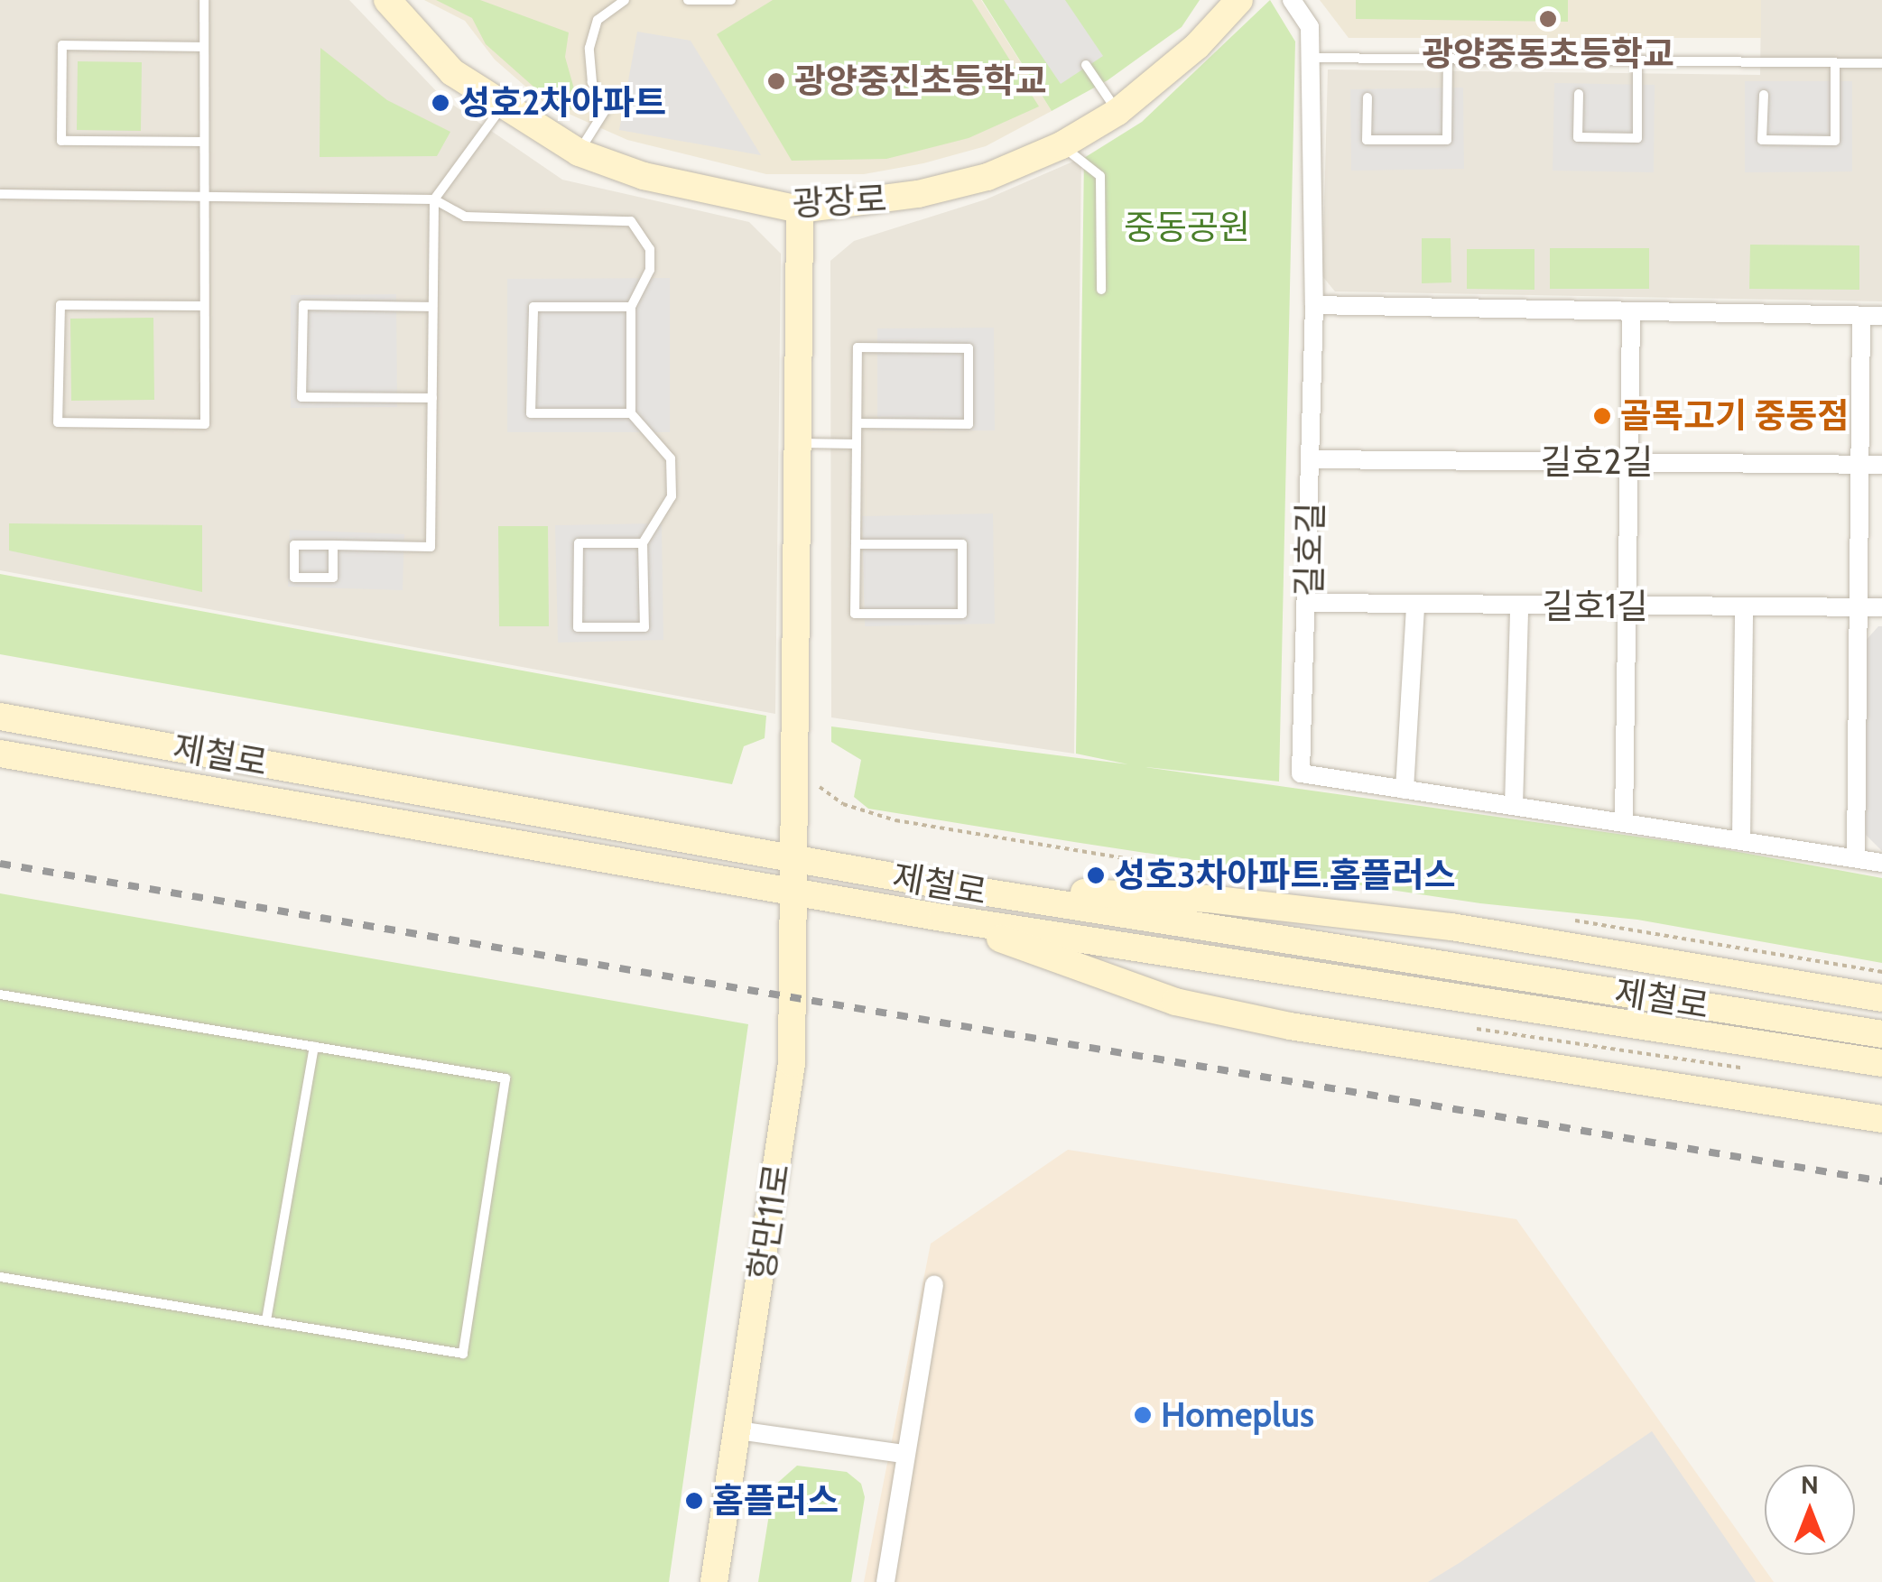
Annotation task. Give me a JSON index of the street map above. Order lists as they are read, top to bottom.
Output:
{
  "streets": {
    "main road": ["광장로", "제철로", "항만11로"],
    "street": ["길호2길", "길호길", "길호1길"]
  },
  "crossings": [
    ["광장로", "항만11로"],
    ["길호2길", "길호길"],
    ["길호길", "길호1길"],
    ["제철로", "항만11로"]
  ],
  "parks": ["중동공원"],
  "places": [
    "광양중동초등학교",
    "광양중진초등학교",
    "성호2차아파트",
    "골목고기 중동점",
    "성호3차아파트.홈플러스",
    "Homeplus",
    "홈플러스"
  ],
  "north": "top"
}
